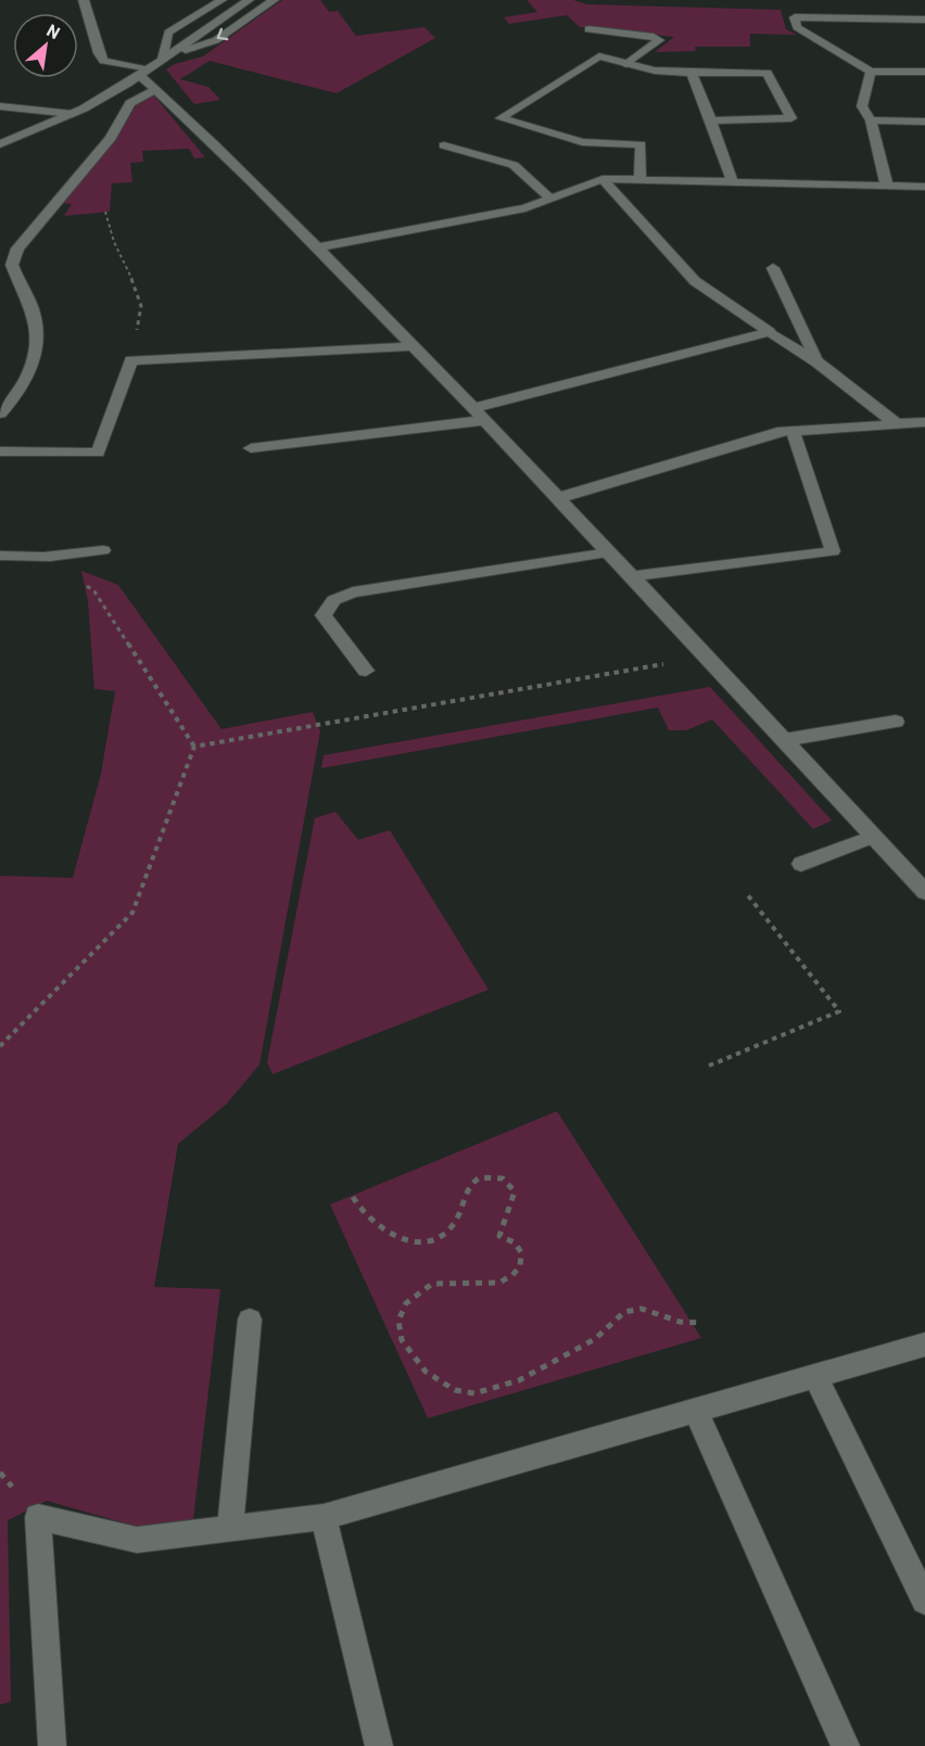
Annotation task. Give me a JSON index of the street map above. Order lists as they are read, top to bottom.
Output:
{
  "north": "top right"
}
